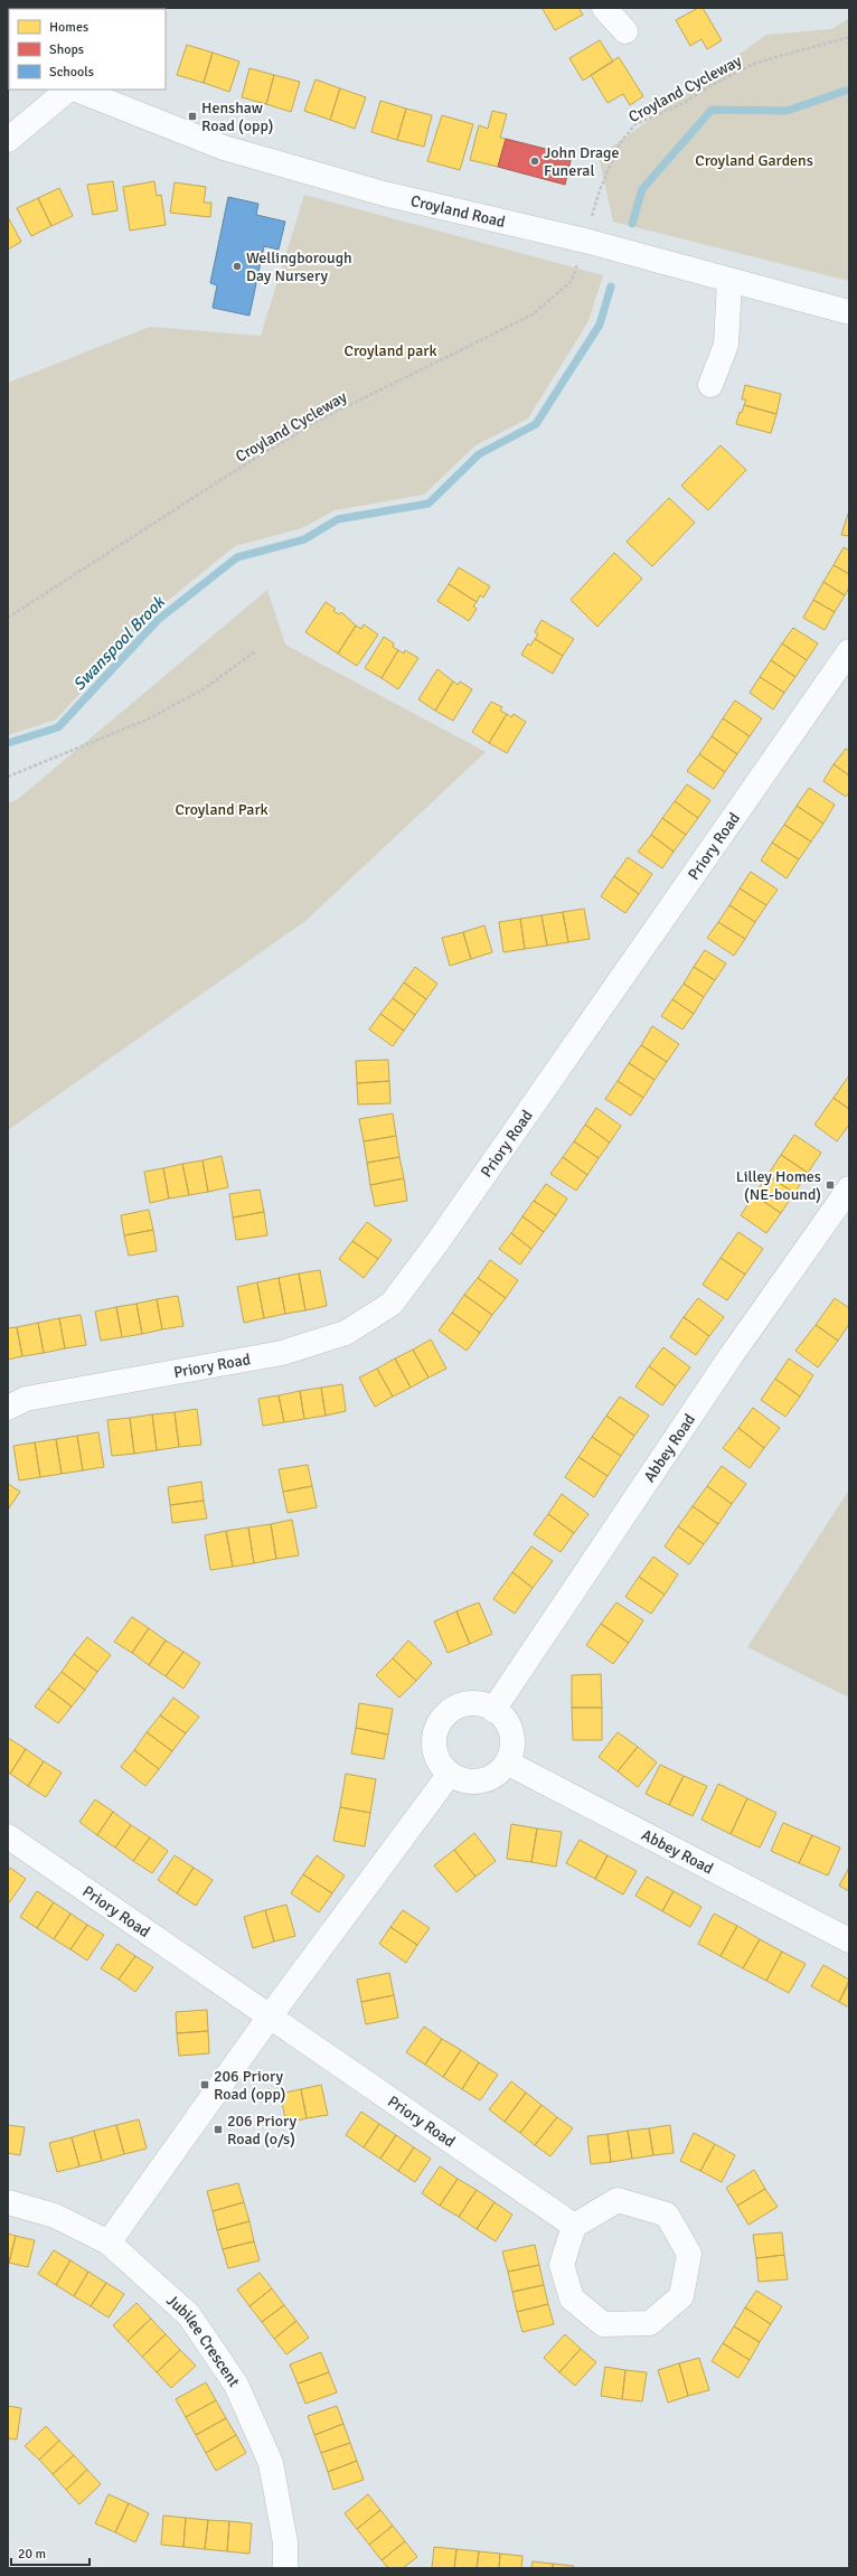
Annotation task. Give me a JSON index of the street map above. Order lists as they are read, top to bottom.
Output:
{
  "streets": {
    "street": [
      "Croyland Road",
      "Priory Road",
      "Abbey Road",
      "Jubilee Crescent"
    ],
    "path": ["Croyland Cycleway"]
  },
  "water": ["Swanspool Brook"],
  "parks": ["Croyland Gardens", "Croyland park", "Croyland Park"],
  "places": {
    "transit": [
      "Henshaw Road (opp)",
      "Lilley Homes (NE-bound)",
      "206 Priory Road (opp)",
      "206 Priory Road (o/s)"
    ],
    "other": ["John Drage Funeral", "Wellingborough Day Nursery"]
  },
  "legend": ["Homes", "Shops", "Schools"],
  "scale_bar": "20 m"
}
